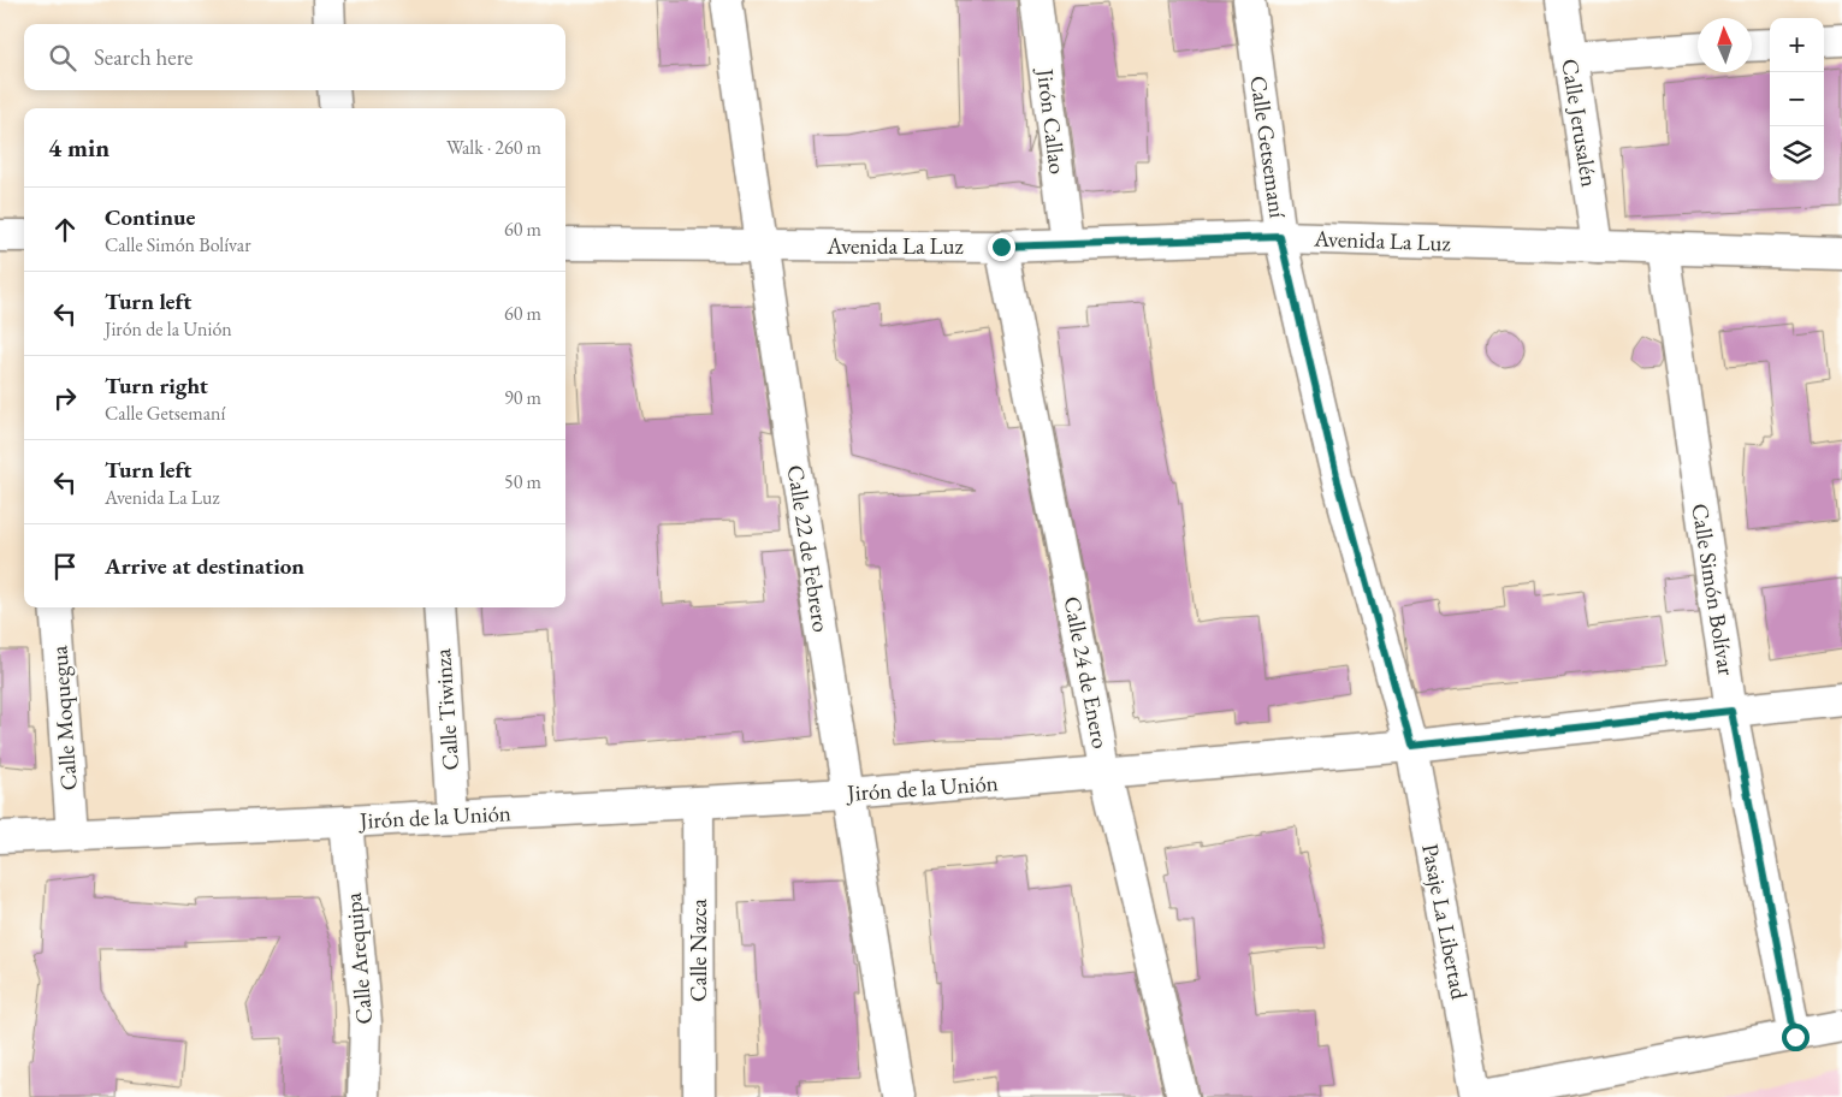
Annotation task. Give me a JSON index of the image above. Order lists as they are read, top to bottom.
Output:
{
  "streets": {
    "street": [
      "Jirón Callao",
      "Calle Jerusalén",
      "Calle Getsemaní",
      "Avenida La Luz",
      "Calle 22 de Febrero",
      "Calle Simón Bolívar",
      "Calle 24 de Enero",
      "Calle Tiwinza",
      "Calle Moquegua",
      "Jirón de la Unión",
      "Pasaje La Libertad",
      "Calle Nazca",
      "Calle Arequipa"
    ]
  },
  "crossings": [
    ["Jirón Callao", "Avenida La Luz"],
    ["Calle Jerusalén", "Avenida La Luz"],
    ["Calle Getsemaní", "Avenida La Luz"],
    ["Calle Getsemaní", "Jirón de la Unión"],
    ["Calle Getsemaní", "Pasaje La Libertad"],
    ["Avenida La Luz", "Calle 22 de Febrero"],
    ["Avenida La Luz", "Calle Simón Bolívar"],
    ["Avenida La Luz", "Calle 24 de Enero"],
    ["Calle 22 de Febrero", "Jirón de la Unión"],
    ["Calle Simón Bolívar", "Jirón de la Unión"],
    ["Calle 24 de Enero", "Jirón de la Unión"],
    ["Calle Tiwinza", "Jirón de la Unión"],
    ["Calle Moquegua", "Jirón de la Unión"],
    ["Jirón de la Unión", "Pasaje La Libertad"],
    ["Jirón de la Unión", "Calle Nazca"],
    ["Jirón de la Unión", "Calle Arequipa"]
  ],
  "north": "top",
  "page": {
    "map_buttons": ["+", "−"],
    "search": "Search here",
    "heading": ["4 min", "Walk · 260 m"],
    "list": [
      ["Continue", "Calle Simón Bolívar", "60 m"],
      ["Turn left", "Jirón de la Unión", "60 m"],
      ["Turn right", "Calle Getsemaní", "90 m"],
      ["Turn left", "Avenida La Luz", "50 m"],
      "Arrive at destination"
    ]
  }
}
